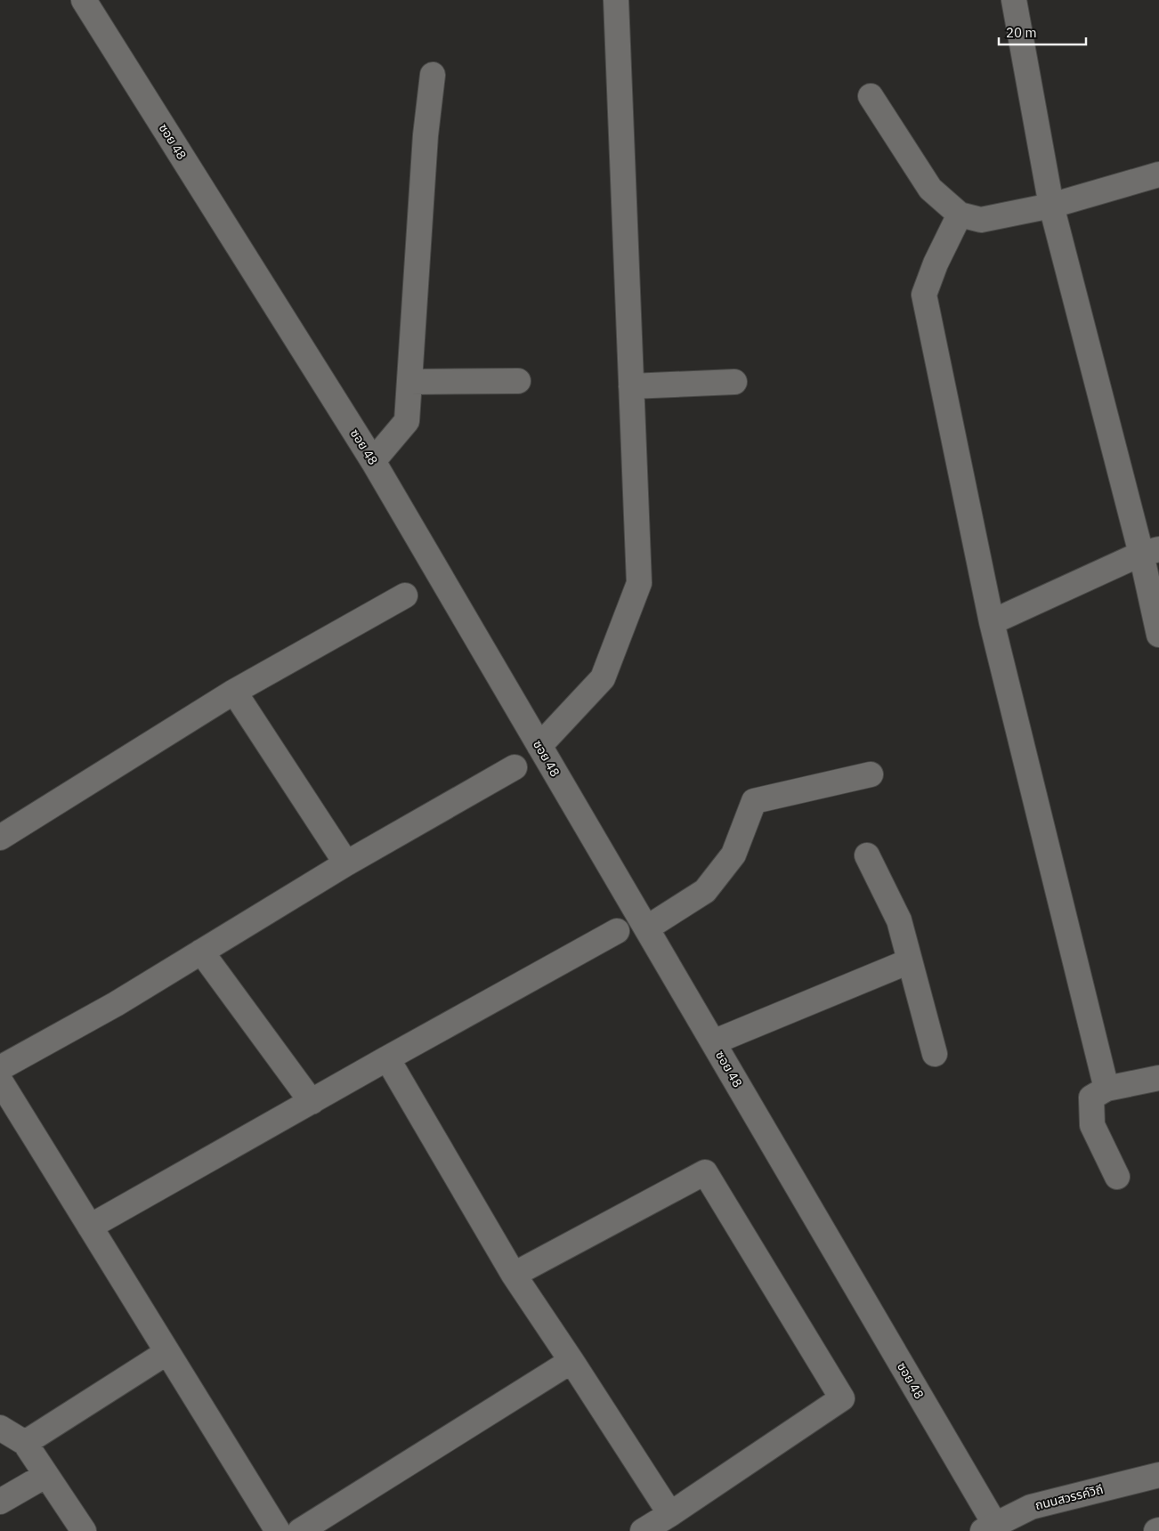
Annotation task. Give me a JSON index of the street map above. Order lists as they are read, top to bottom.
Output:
{
  "streets": {
    "street": ["ซอย 48", "ถนนสวรรค์วิถี"]
  },
  "crossings": [
    ["ซอย 48", "ถนนสวรรค์วิถี"]
  ],
  "scale_bar": "20 m"
}
